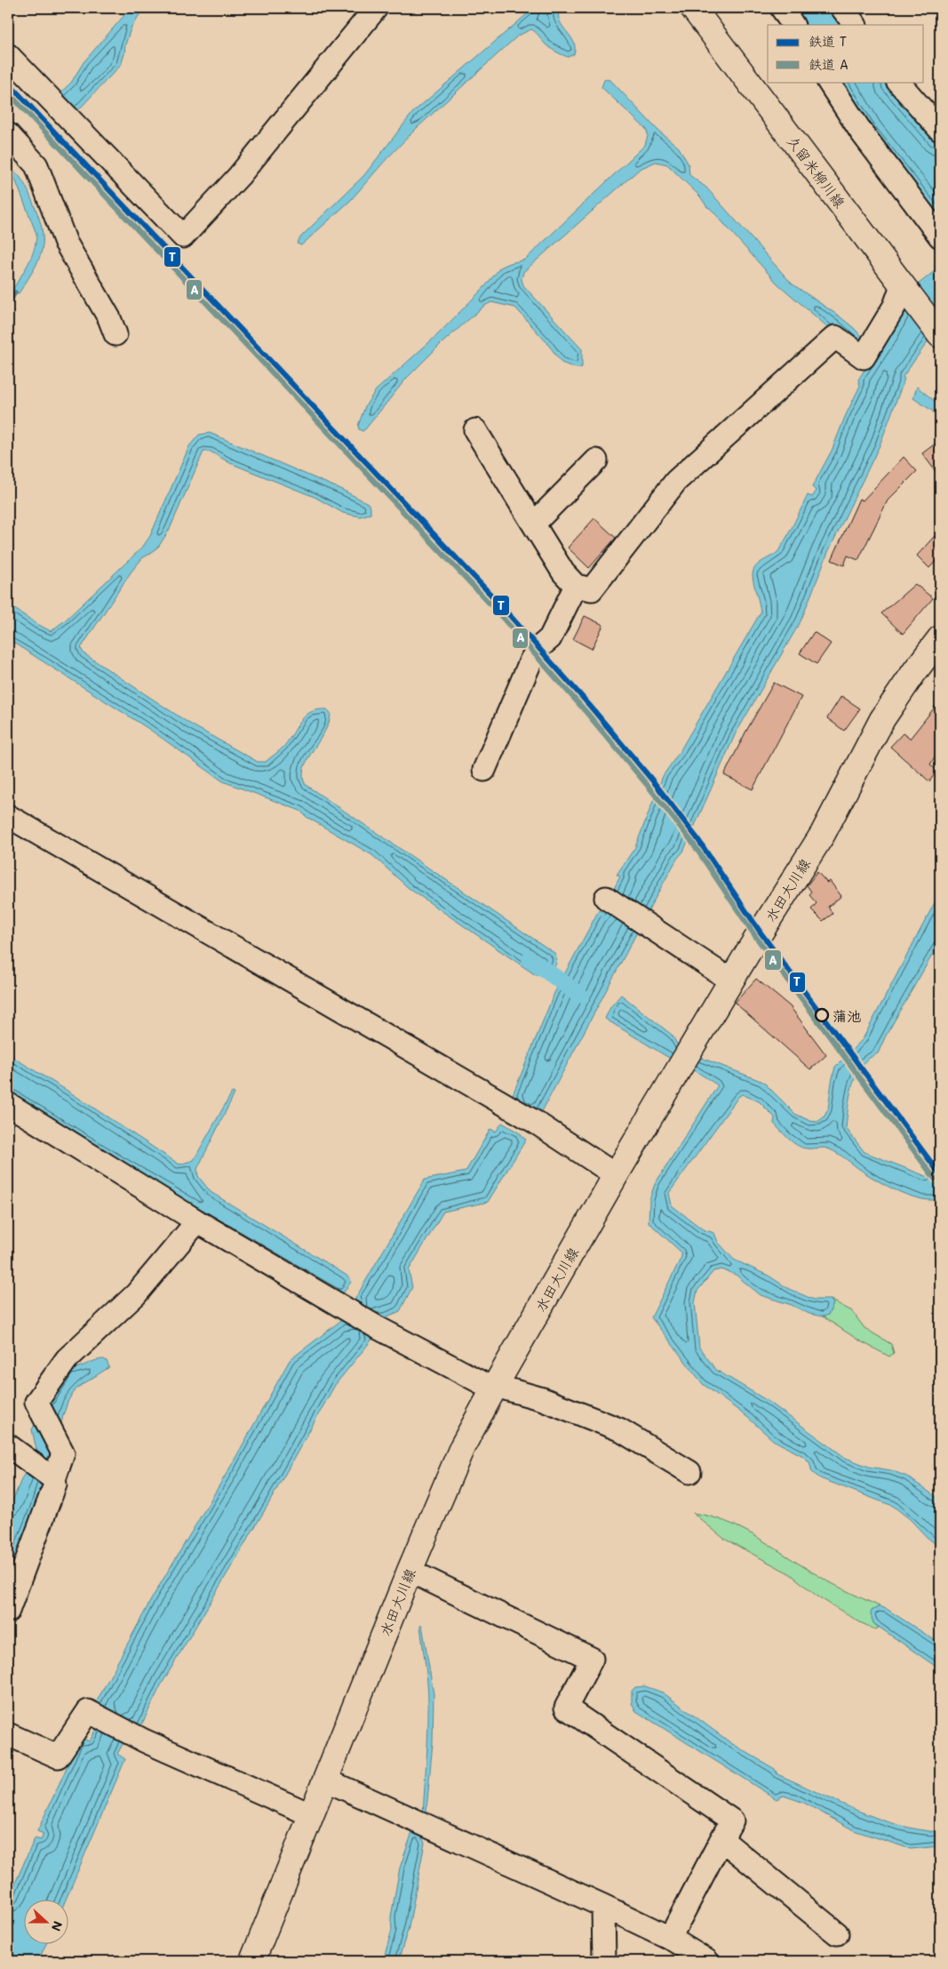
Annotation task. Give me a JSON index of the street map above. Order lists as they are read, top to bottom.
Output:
{
  "streets": {
    "main road": ["久留米柳川線", "水田大川線"]
  },
  "places": ["蒲池"],
  "lines": ["rail line T", "rail line A"],
  "legend": ["鉄道 T", "鉄道 A"],
  "north": "right"
}
